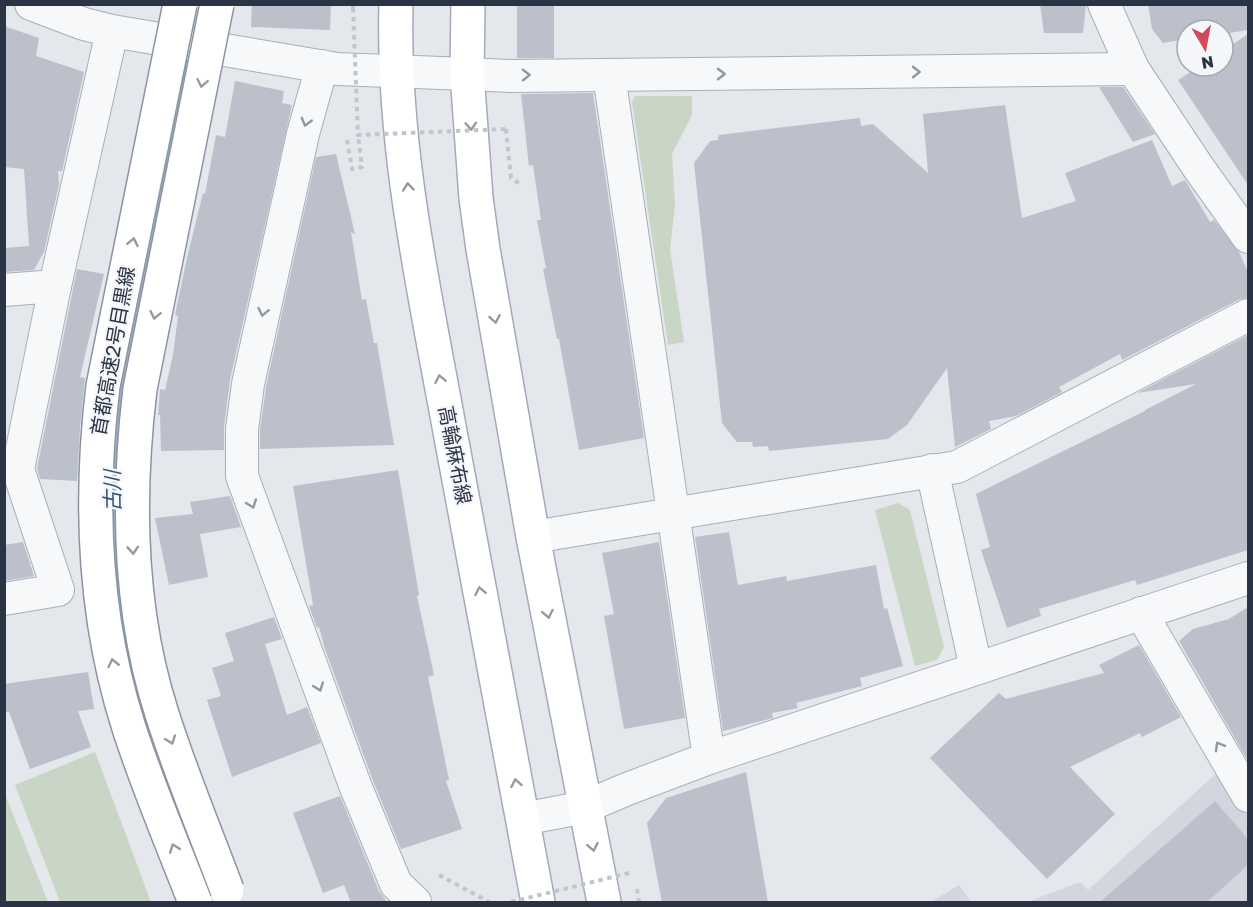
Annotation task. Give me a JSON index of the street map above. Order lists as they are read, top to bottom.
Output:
{
  "streets": {
    "main road": ["首都高速2号目黒線", "高輪麻布線"]
  },
  "water": ["古川"],
  "north": "bottom"
}
